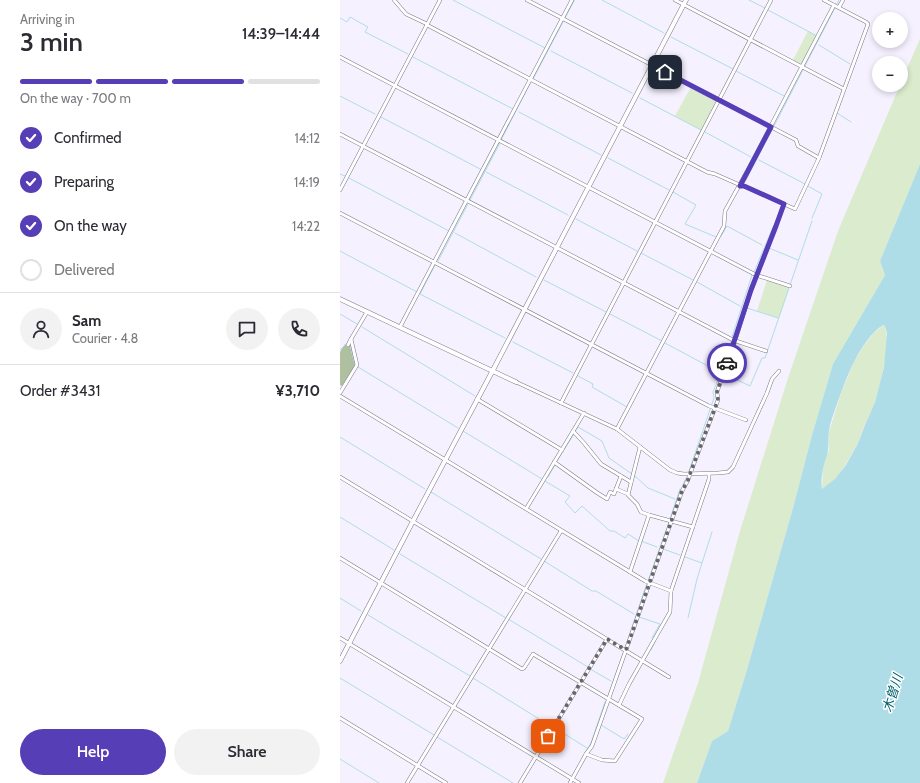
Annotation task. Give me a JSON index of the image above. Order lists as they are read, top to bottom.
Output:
{
  "water": ["木曽川"],
  "page": {
    "heading": ["3 min", "Arriving in", "14:39–14:44"],
    "panel": [
      "Sam",
      "Courier · 4.8",
      "Order #3431",
      "¥3,710"
    ],
    "map_buttons": ["+", "−"],
    "bar": "On the way · 700 m",
    "list": [
      ["Confirmed", "14:12"],
      ["Preparing", "14:19"],
      ["On the way", "14:22"],
      "Delivered"
    ],
    "buttons": ["Help", "Share"]
  }
}
